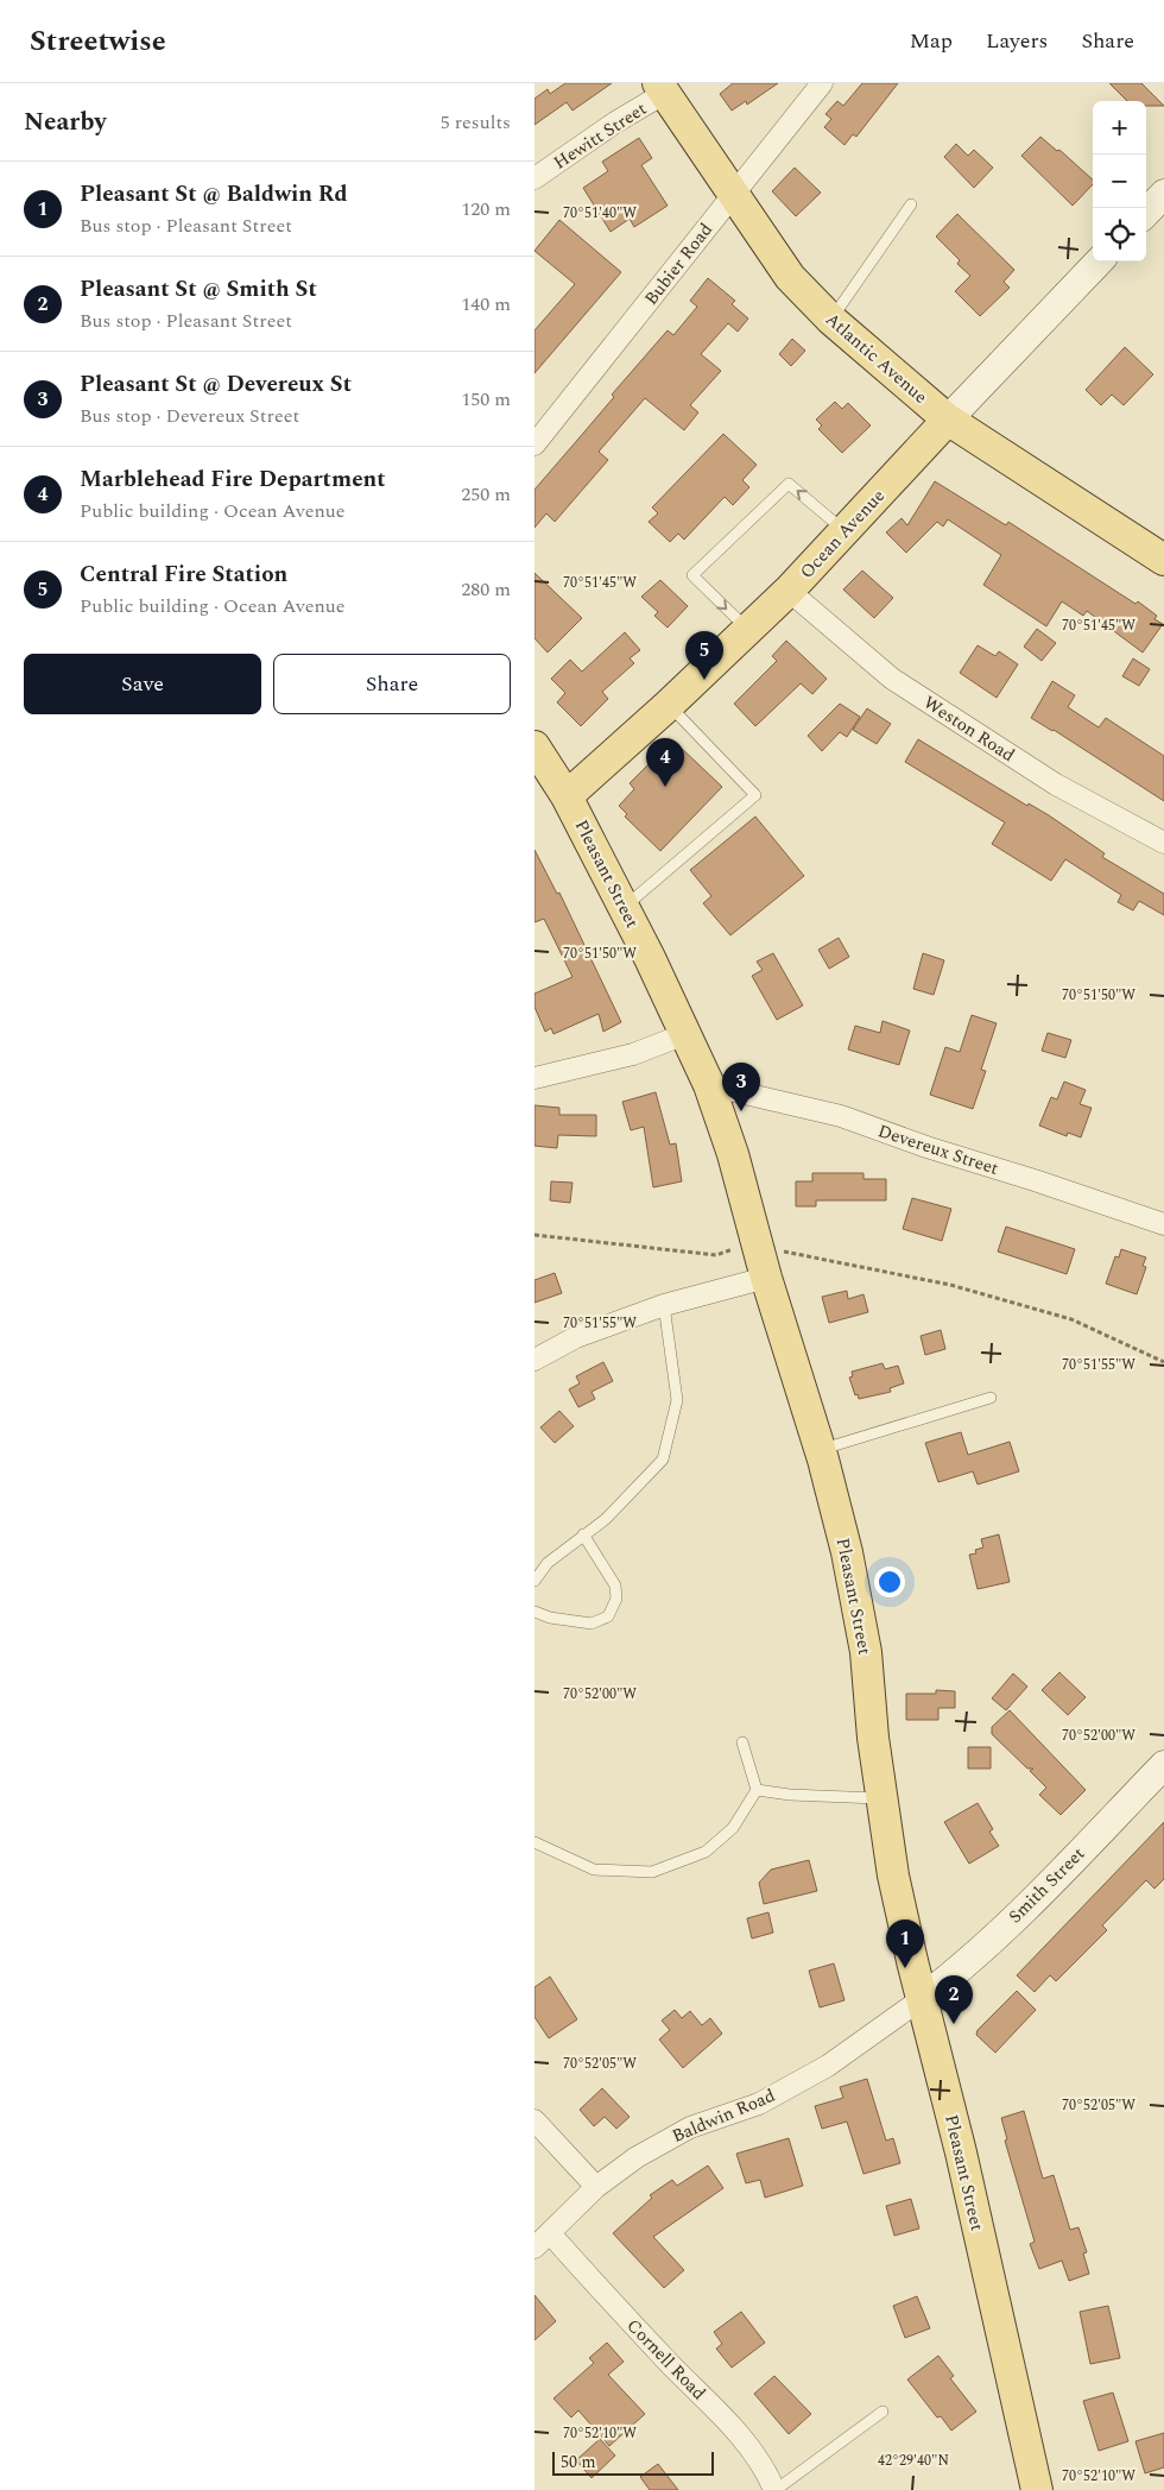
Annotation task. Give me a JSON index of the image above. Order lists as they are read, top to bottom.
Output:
{
  "streets": {
    "main road": ["Atlantic Avenue", "Ocean Avenue", "Pleasant Street"],
    "street": [
      "Hewitt Street",
      "Bubier Road",
      "Weston Road",
      "Devereux Street",
      "Smith Street",
      "Baldwin Road",
      "Cornell Road"
    ]
  },
  "crossings": [
    ["Hewitt Street", "Atlantic Avenue"],
    ["Bubier Road", "Atlantic Avenue"],
    ["Atlantic Avenue", "Ocean Avenue"],
    ["Ocean Avenue", "Weston Road"],
    ["Ocean Avenue", "Pleasant Street"],
    ["Pleasant Street", "Devereux Street"],
    ["Pleasant Street", "Smith Street"],
    ["Pleasant Street", "Baldwin Road"],
    ["Smith Street", "Baldwin Road"],
    ["Baldwin Road", "Cornell Road"]
  ],
  "scale_bar": "50 m",
  "page": {
    "header": "Streetwise",
    "nav": ["Map", "Layers", "Share"],
    "heading": ["Nearby", "5 results"],
    "map_buttons": ["+", "−"],
    "list": [
      {
        "mark": "1",
        "name": "Pleasant St @ Baldwin Rd",
        "note": "Bus stop · Pleasant Street",
        "value": "120 m"
      },
      {
        "mark": "2",
        "name": "Pleasant St @ Smith St",
        "note": "Bus stop · Pleasant Street",
        "value": "140 m"
      },
      {
        "mark": "3",
        "name": "Pleasant St @ Devereux St",
        "note": "Bus stop · Devereux Street",
        "value": "150 m"
      },
      {
        "mark": "4",
        "name": "Marblehead Fire Department",
        "note": "Public building · Ocean Avenue",
        "value": "250 m"
      },
      {
        "mark": "5",
        "name": "Central Fire Station",
        "note": "Public building · Ocean Avenue",
        "value": "280 m"
      }
    ],
    "pins": [
      "5",
      "4",
      "3",
      "1",
      "2"
    ],
    "buttons": ["Save", "Share"],
    "scale": "50 m"
  },
  "coordinates": [
    "70°51'40\"W",
    "70°51'45\"W",
    "70°51'50\"W",
    "70°51'55\"W",
    "70°52'00\"W",
    "70°52'05\"W",
    "70°52'10\"W",
    "42°29'40\"N"
  ]
}
